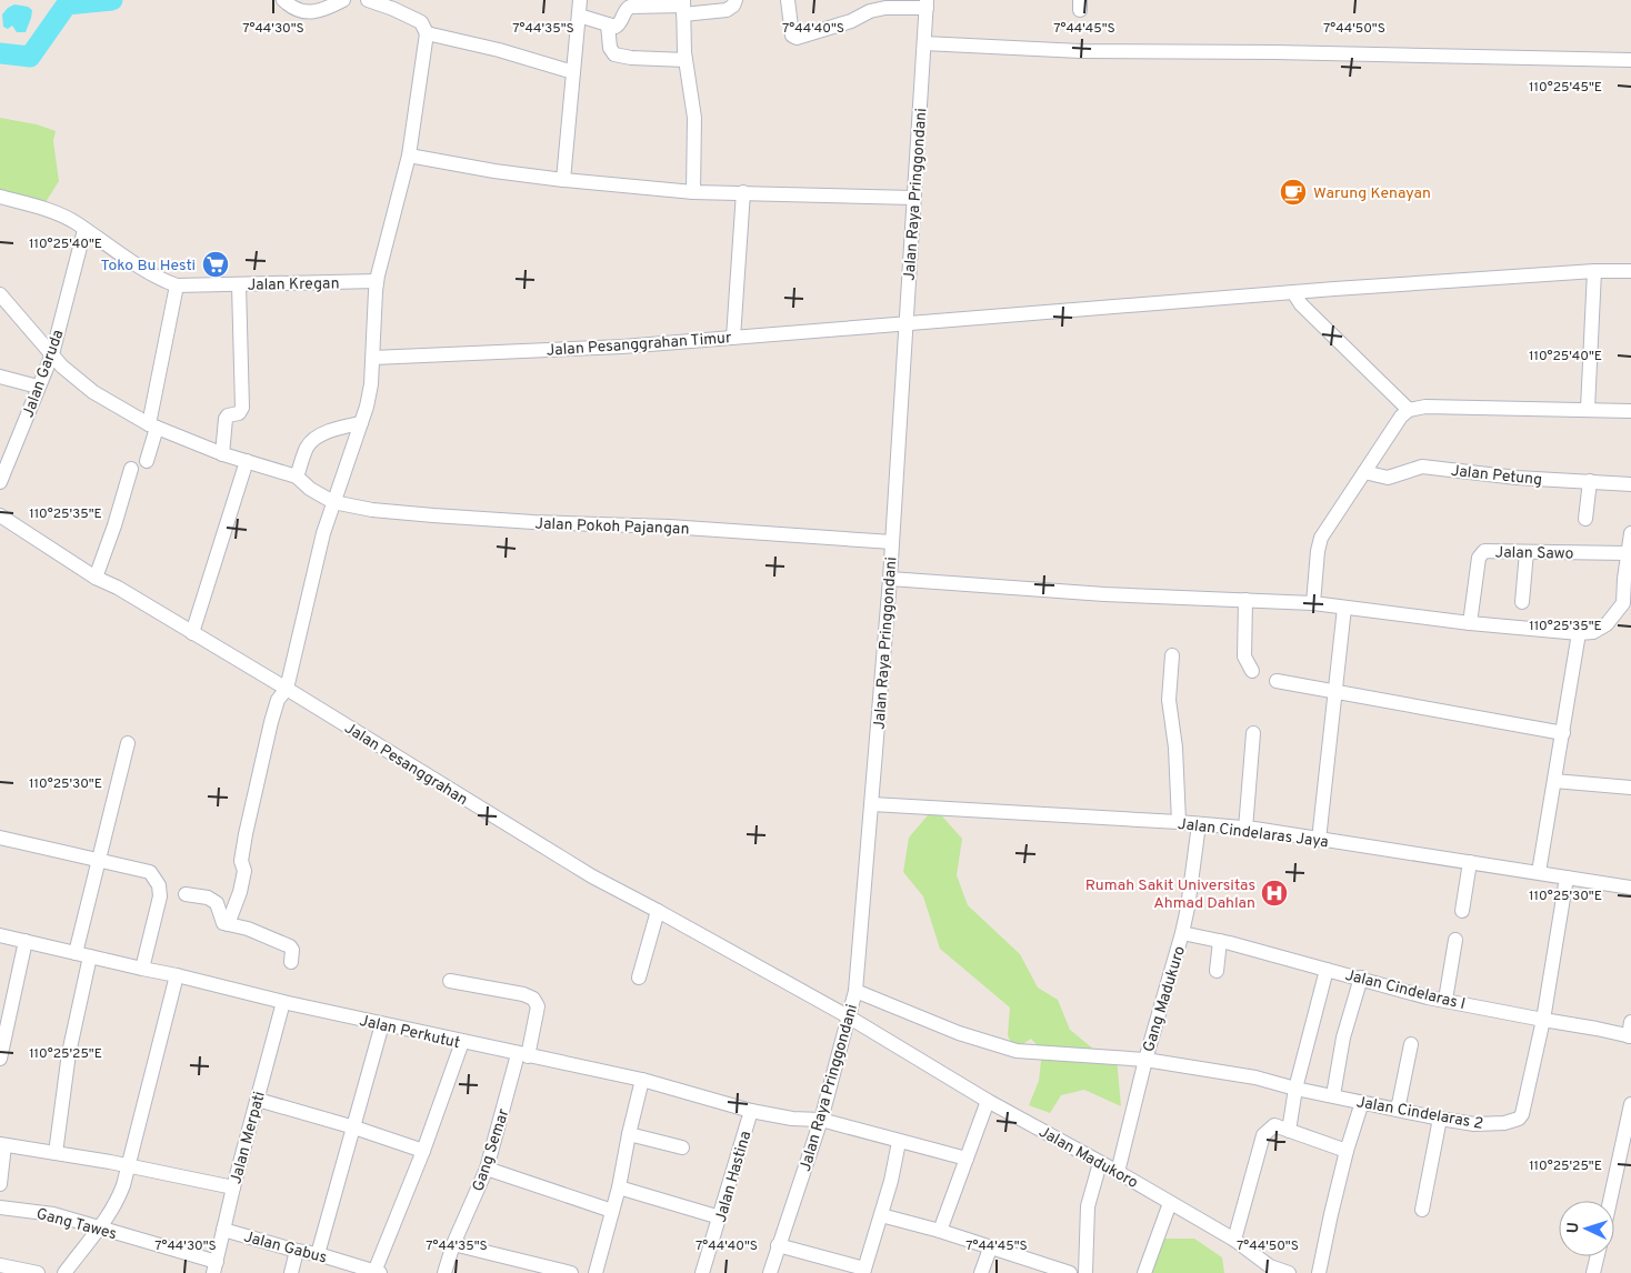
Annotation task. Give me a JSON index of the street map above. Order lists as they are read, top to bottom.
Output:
{
  "streets": {
    "street": [
      "Jalan Raya Pringgondani",
      "Jalan Kregan",
      "Jalan Pesanggrahan Timur",
      "Jalan Garuda",
      "Jalan Petung",
      "Jalan Pokoh Pajangan",
      "Jalan Sawo",
      "Jalan Pesanggrahan",
      "Jalan Cindelaras Jaya",
      "Jalan Cindelaras I",
      "Gang Madukuro",
      "Jalan Perkutut",
      "Jalan Cindelaras 2",
      "Jalan Merpati",
      "Gang Semar",
      "Jalan Madukoro",
      "Jalan Hastina",
      "Gang Tawes",
      "Jalan Gabus"
    ]
  },
  "crossings": [
    ["Jalan Raya Pringgondani", "Jalan Pesanggrahan Timur"],
    ["Jalan Raya Pringgondani", "Jalan Pokoh Pajangan"],
    ["Jalan Raya Pringgondani", "Jalan Pesanggrahan"],
    ["Jalan Raya Pringgondani", "Jalan Cindelaras Jaya"],
    ["Jalan Raya Pringgondani", "Jalan Perkutut"],
    ["Jalan Raya Pringgondani", "Jalan Cindelaras 2"],
    ["Jalan Raya Pringgondani", "Jalan Madukoro"],
    ["Jalan Kregan", "Jalan Garuda"],
    ["Jalan Pesanggrahan", "Jalan Madukoro"],
    ["Jalan Cindelaras Jaya", "Gang Madukuro"],
    ["Jalan Cindelaras Jaya", "Jalan Cindelaras 2"],
    ["Jalan Cindelaras I", "Gang Madukuro"],
    ["Jalan Cindelaras I", "Jalan Cindelaras 2"],
    ["Gang Madukuro", "Jalan Cindelaras 2"],
    ["Gang Madukuro", "Jalan Madukoro"],
    ["Jalan Perkutut", "Jalan Merpati"],
    ["Jalan Perkutut", "Gang Semar"],
    ["Jalan Perkutut", "Jalan Hastina"],
    ["Jalan Merpati", "Gang Tawes"],
    ["Jalan Merpati", "Jalan Gabus"]
  ],
  "places": {
    "cafe": ["Warung Kenayan"],
    "supermarket": ["Toko Bu Hesti"],
    "hospital": ["Rumah Sakit Universitas Ahmad Dahlan"]
  },
  "north": "left",
  "coordinates": [
    "7°44'30\"S",
    "7°44'35\"S",
    "7°44'40\"S",
    "7°44'45\"S",
    "7°44'50\"S",
    "110°25'45\"E",
    "110°25'40\"E",
    "110°25'35\"E",
    "110°25'30\"E",
    "110°25'25\"E"
  ]
}
